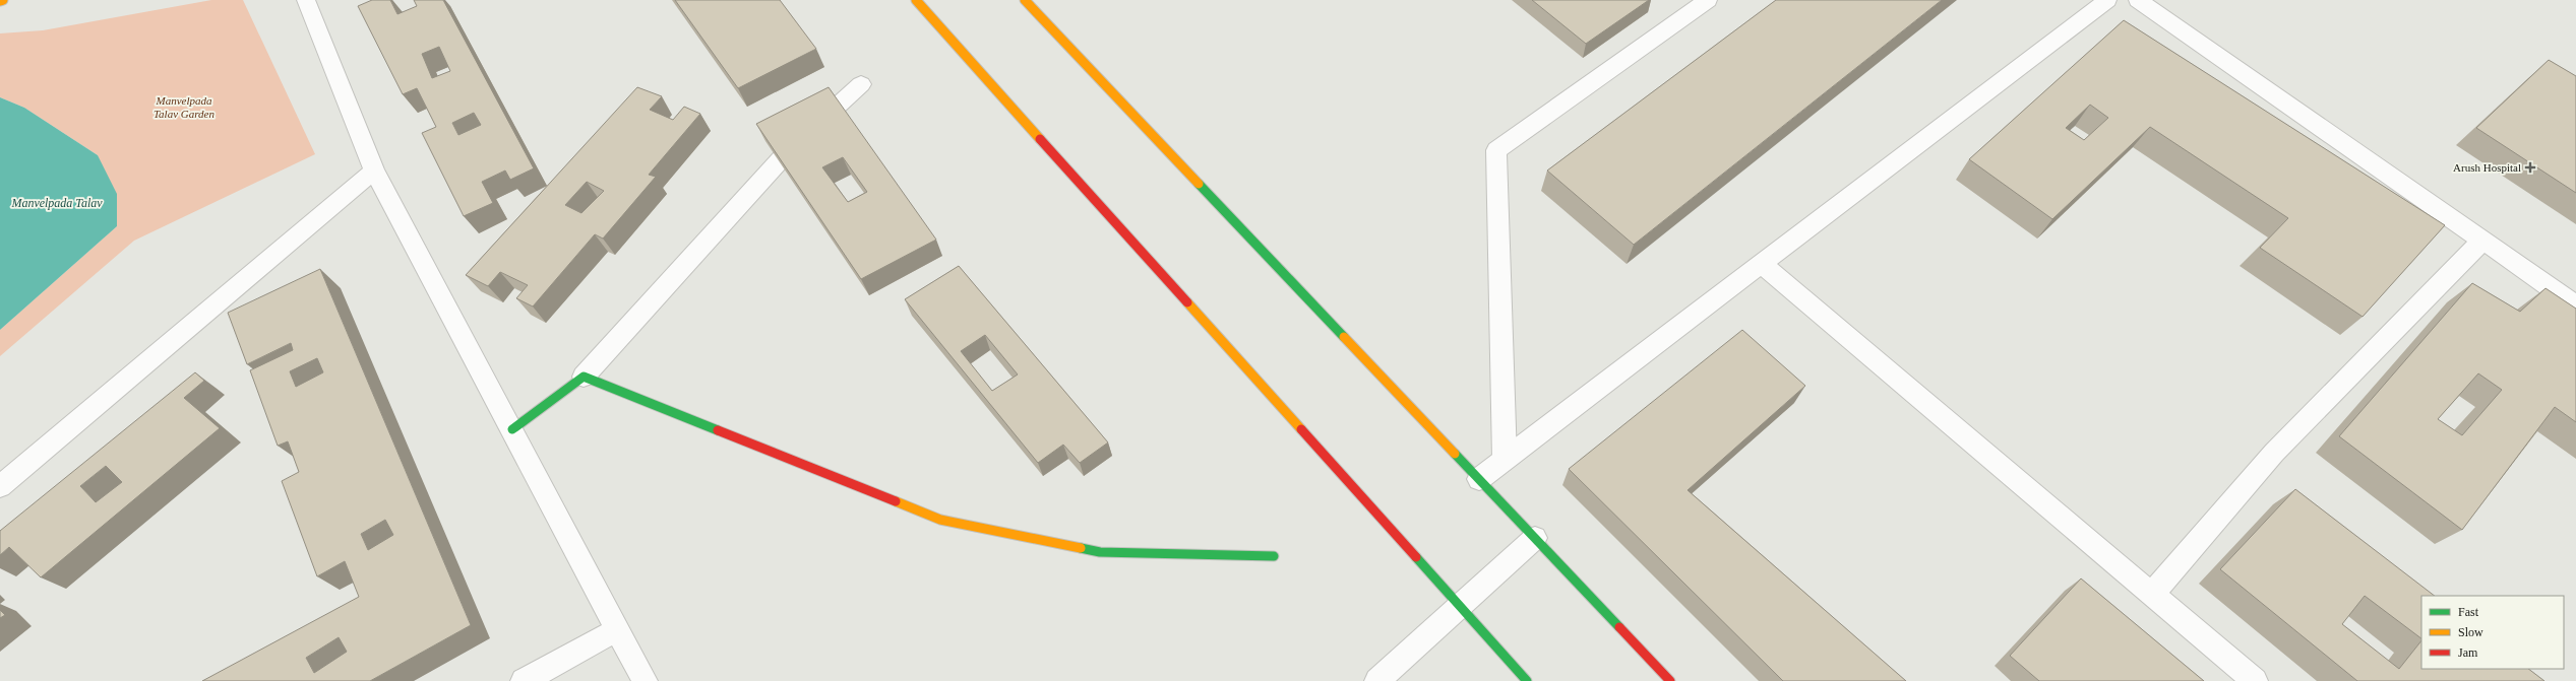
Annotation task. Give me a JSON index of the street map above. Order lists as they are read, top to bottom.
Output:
{
  "water": ["Manvelpada Talav"],
  "parks": ["Manvelpada Talav Garden"],
  "places": {
    "health": ["Arush Hospital"]
  },
  "legend": ["Fast", "Slow", "Jam"]
}
